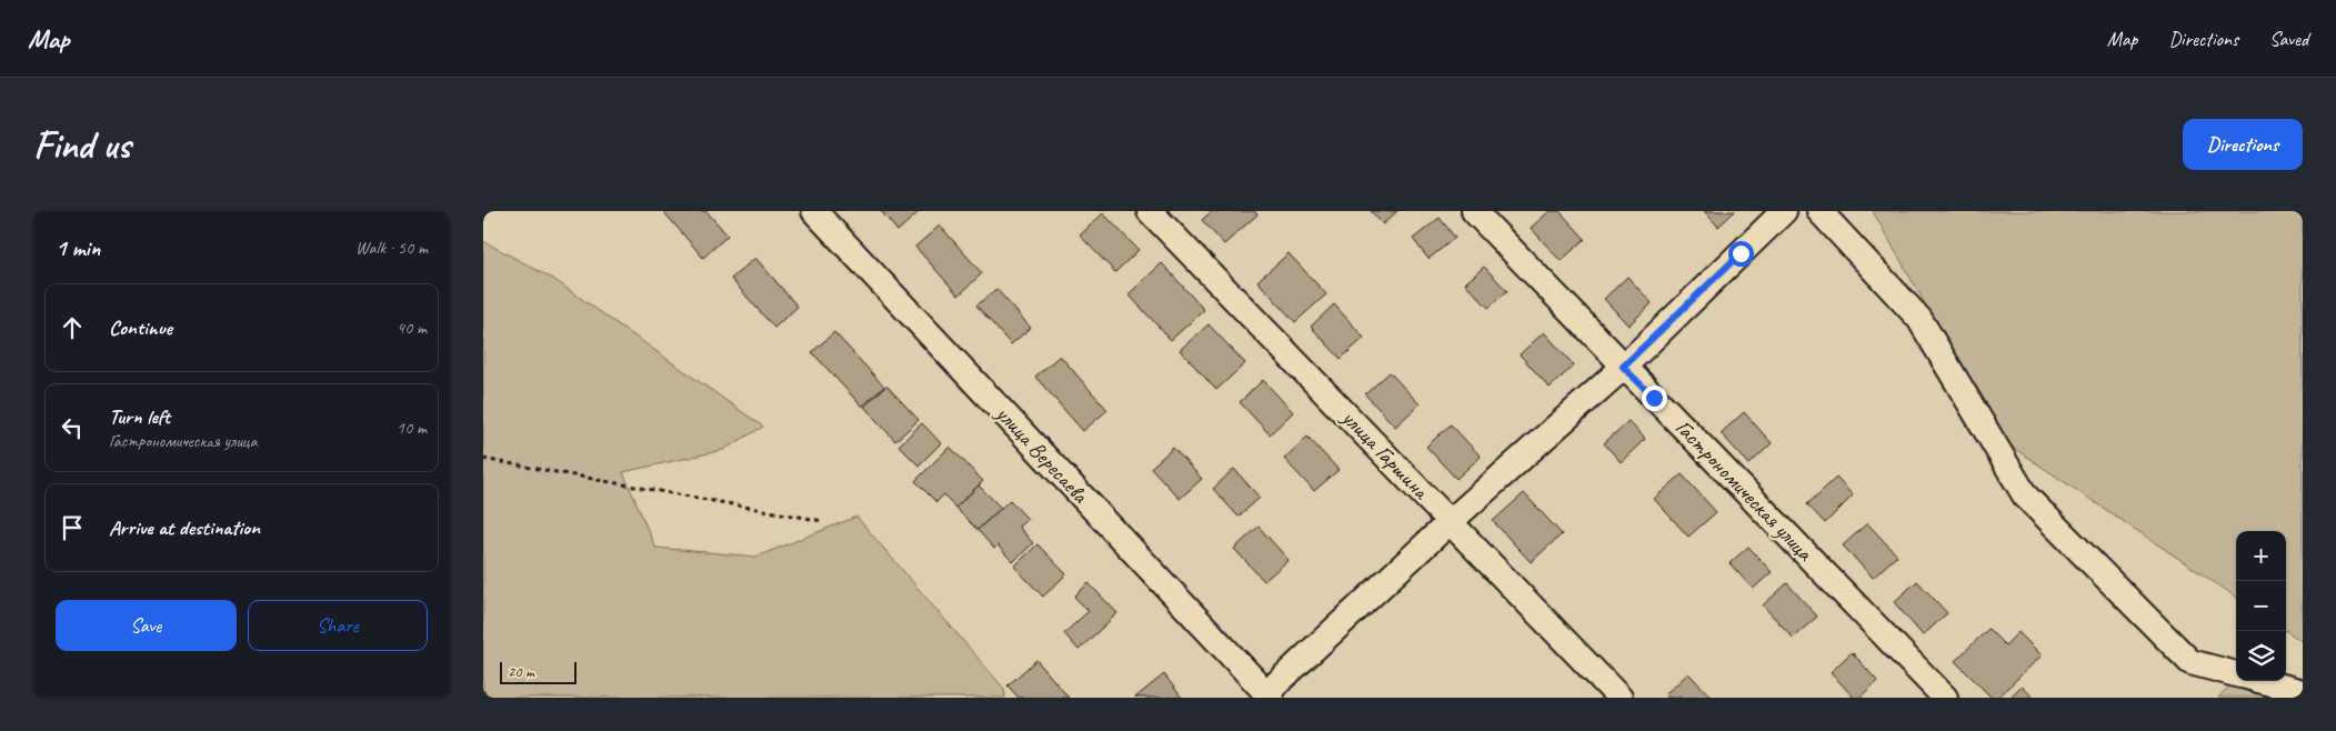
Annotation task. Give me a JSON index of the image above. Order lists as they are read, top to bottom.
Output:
{
  "streets": {
    "street": ["улица Вересаева", "улица Гаршина", "Гастрономическая улица"]
  },
  "scale_bar": "20 m",
  "page": {
    "header": "Map",
    "nav": ["Map", "Directions", "Saved"],
    "buttons": [
      "Directions",
      ["Save", "Share"]
    ],
    "title": "Find us",
    "heading": ["1 min", "Walk · 50 m"],
    "list": [
      ["Continue", "40 m"],
      ["Turn left", "Гастрономическая улица", "10 m"],
      "Arrive at destination"
    ],
    "map_buttons": ["+", "−"],
    "scale": "20 m"
  }
}
